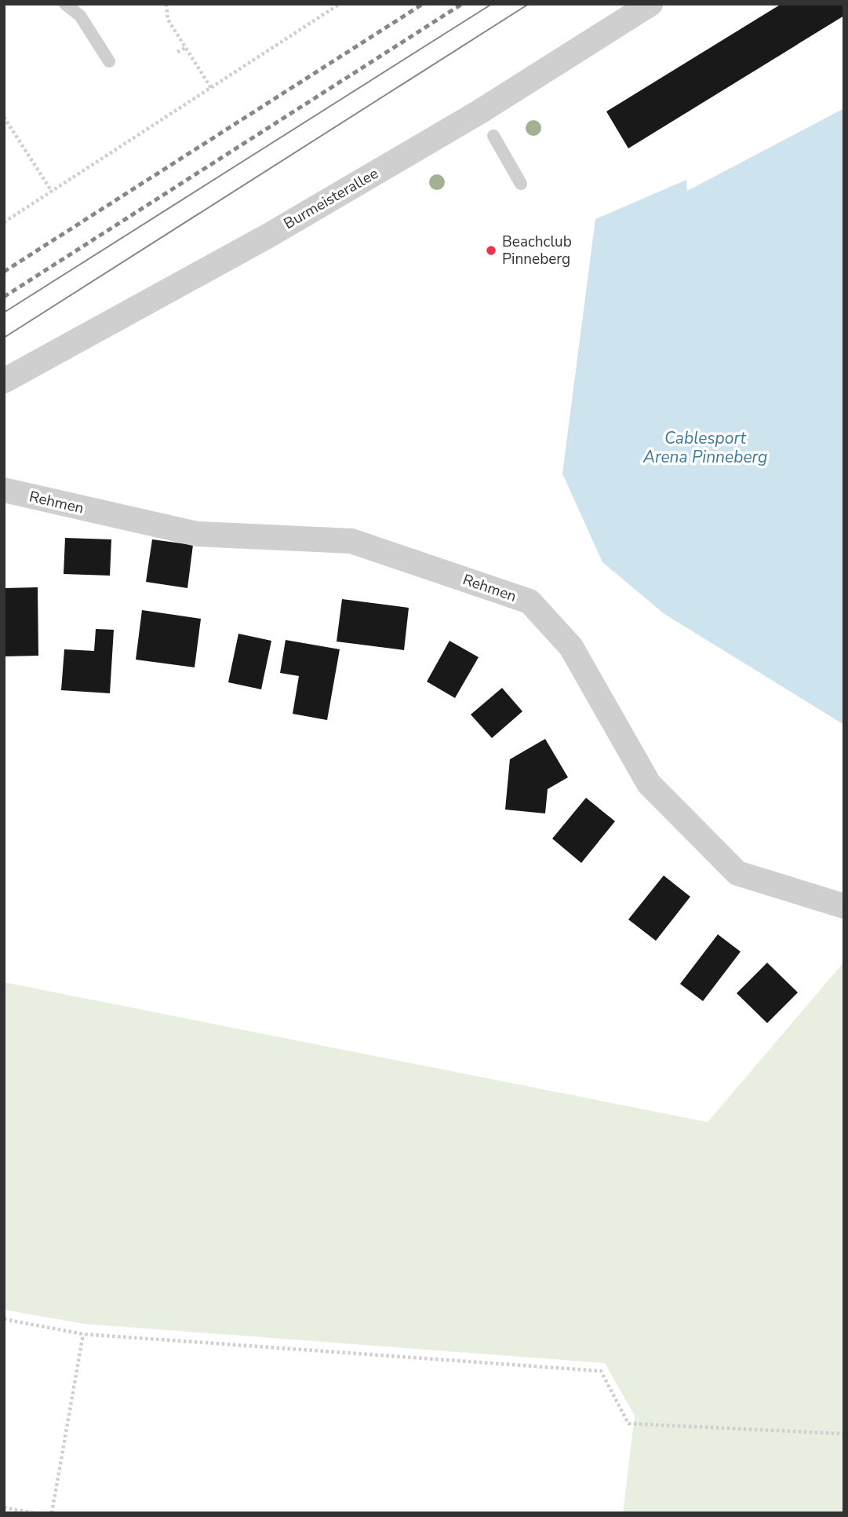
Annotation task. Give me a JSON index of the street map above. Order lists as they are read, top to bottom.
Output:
{
  "streets": {
    "street": ["Burmeisterallee", "Rehmen"]
  },
  "water": ["Cablesport Arena Pinneberg"],
  "places": ["Beachclub Pinneberg"]
}
